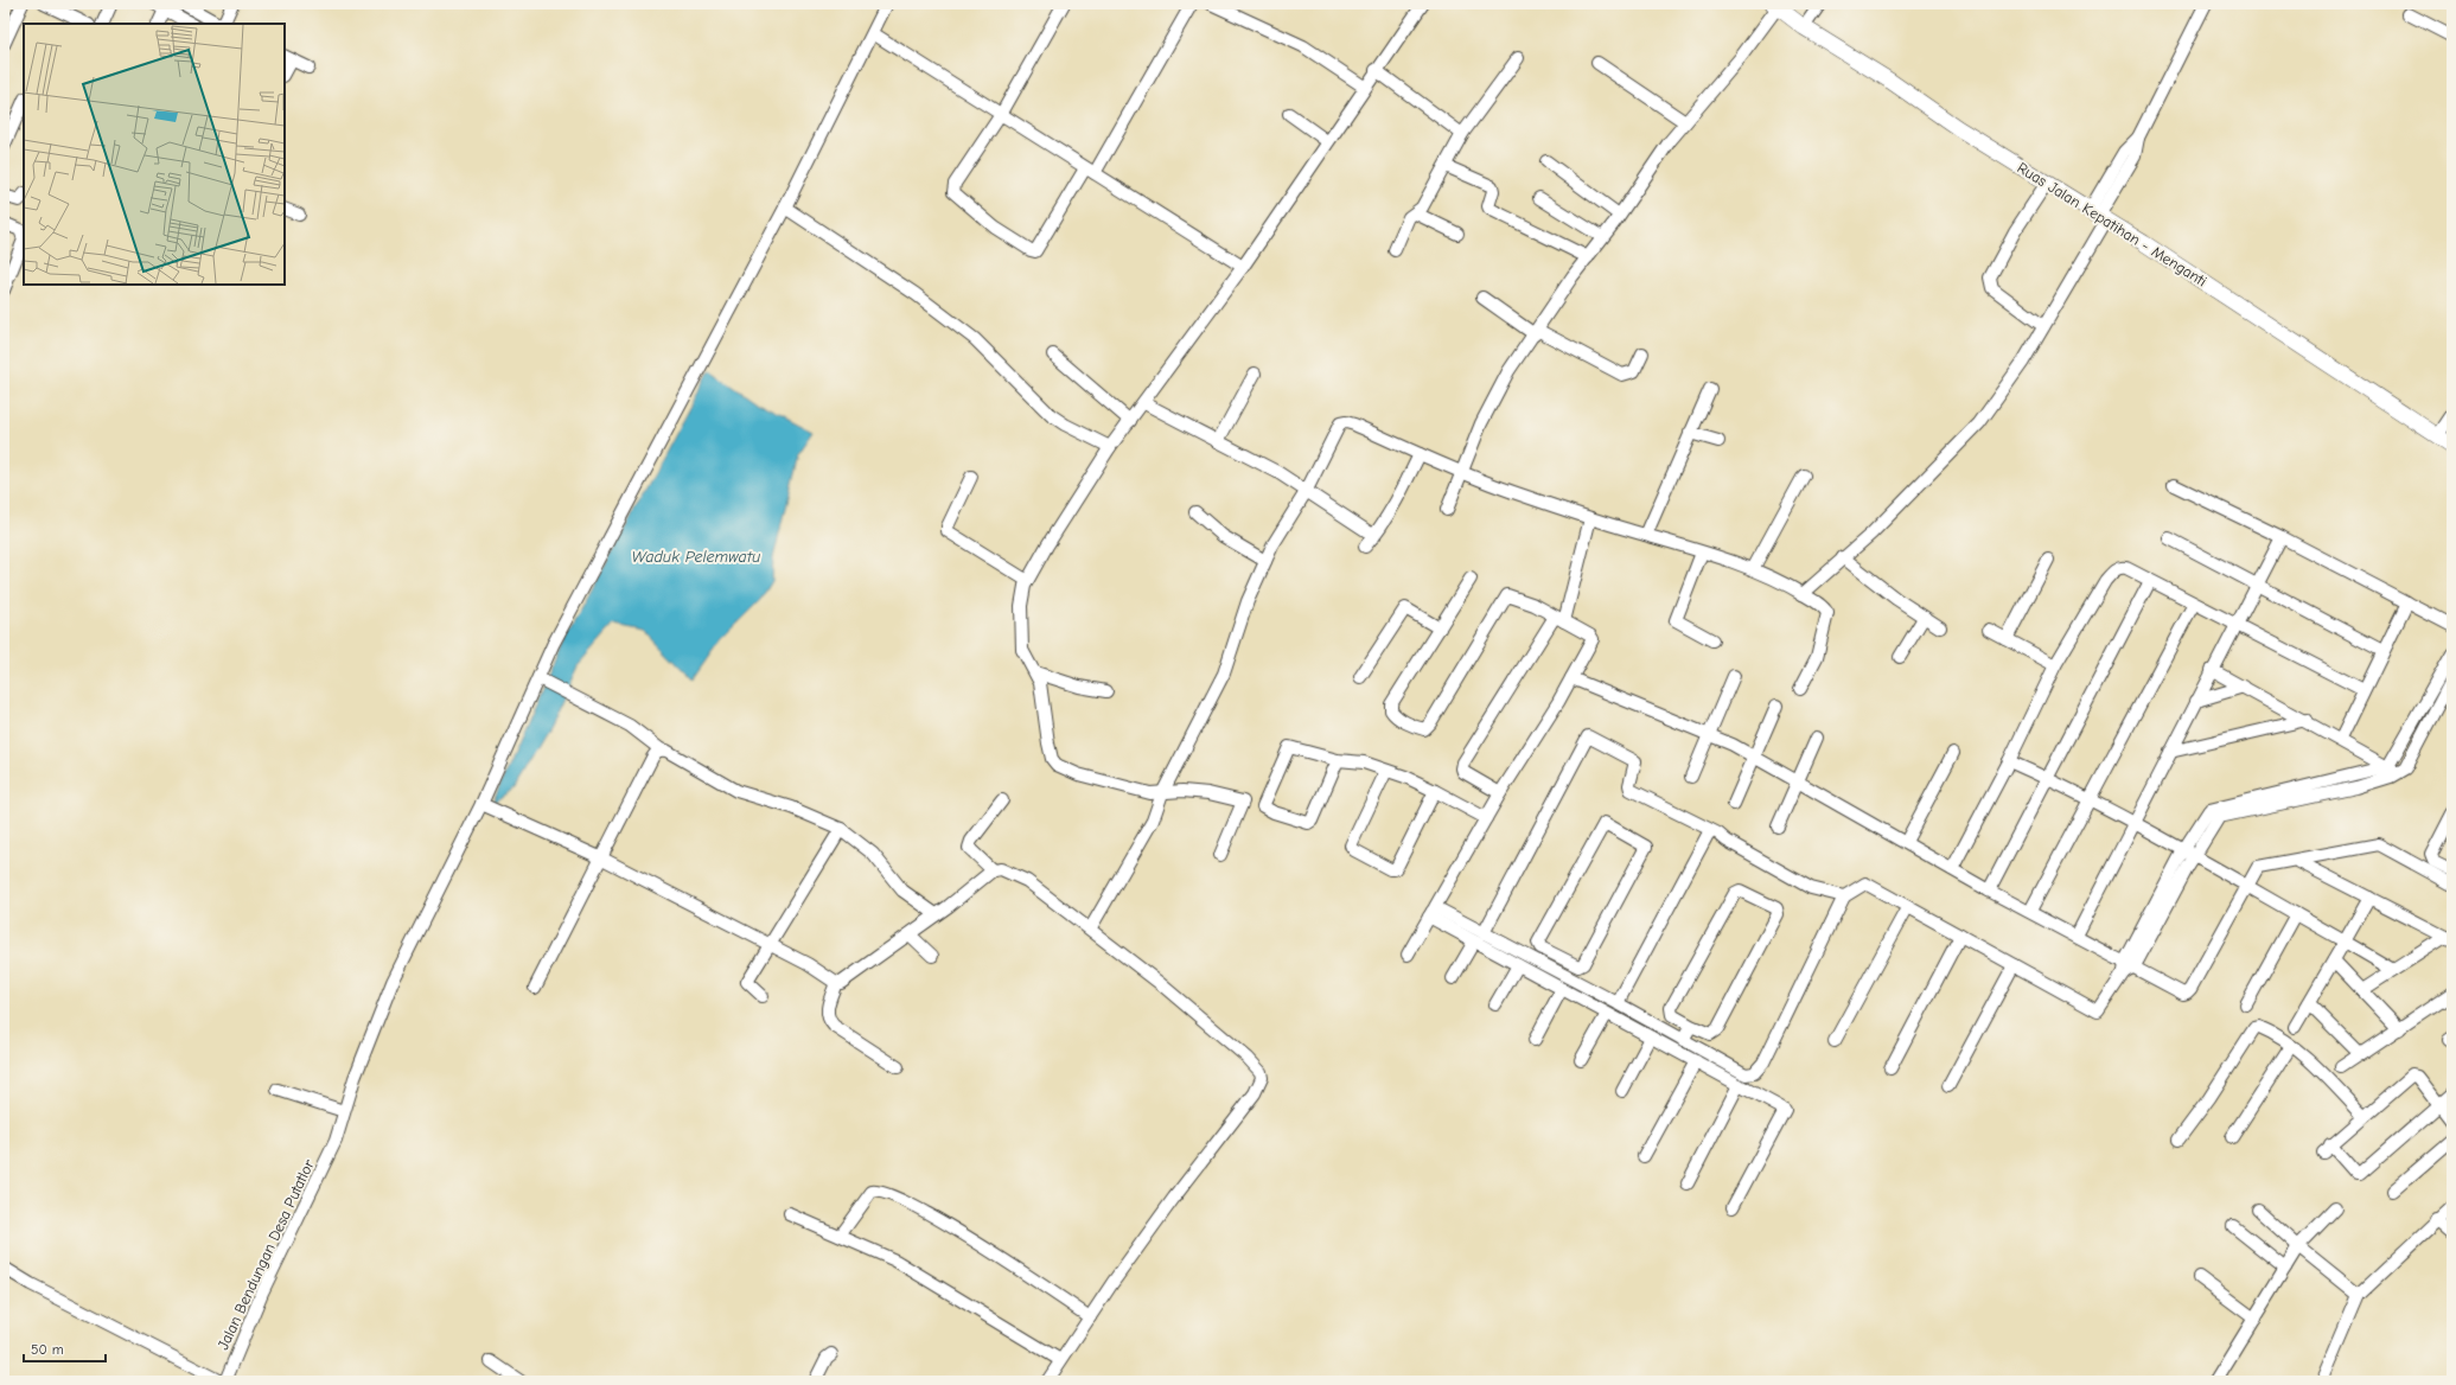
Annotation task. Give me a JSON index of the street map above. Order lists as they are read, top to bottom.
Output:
{
  "streets": {
    "main road": ["Ruas Jalan Kepatihan - Menganti"],
    "street": ["Jalan Bendungan Desa Putatlor"]
  },
  "water": ["Waduk Pelemwatu"],
  "scale_bar": "50 m"
}
